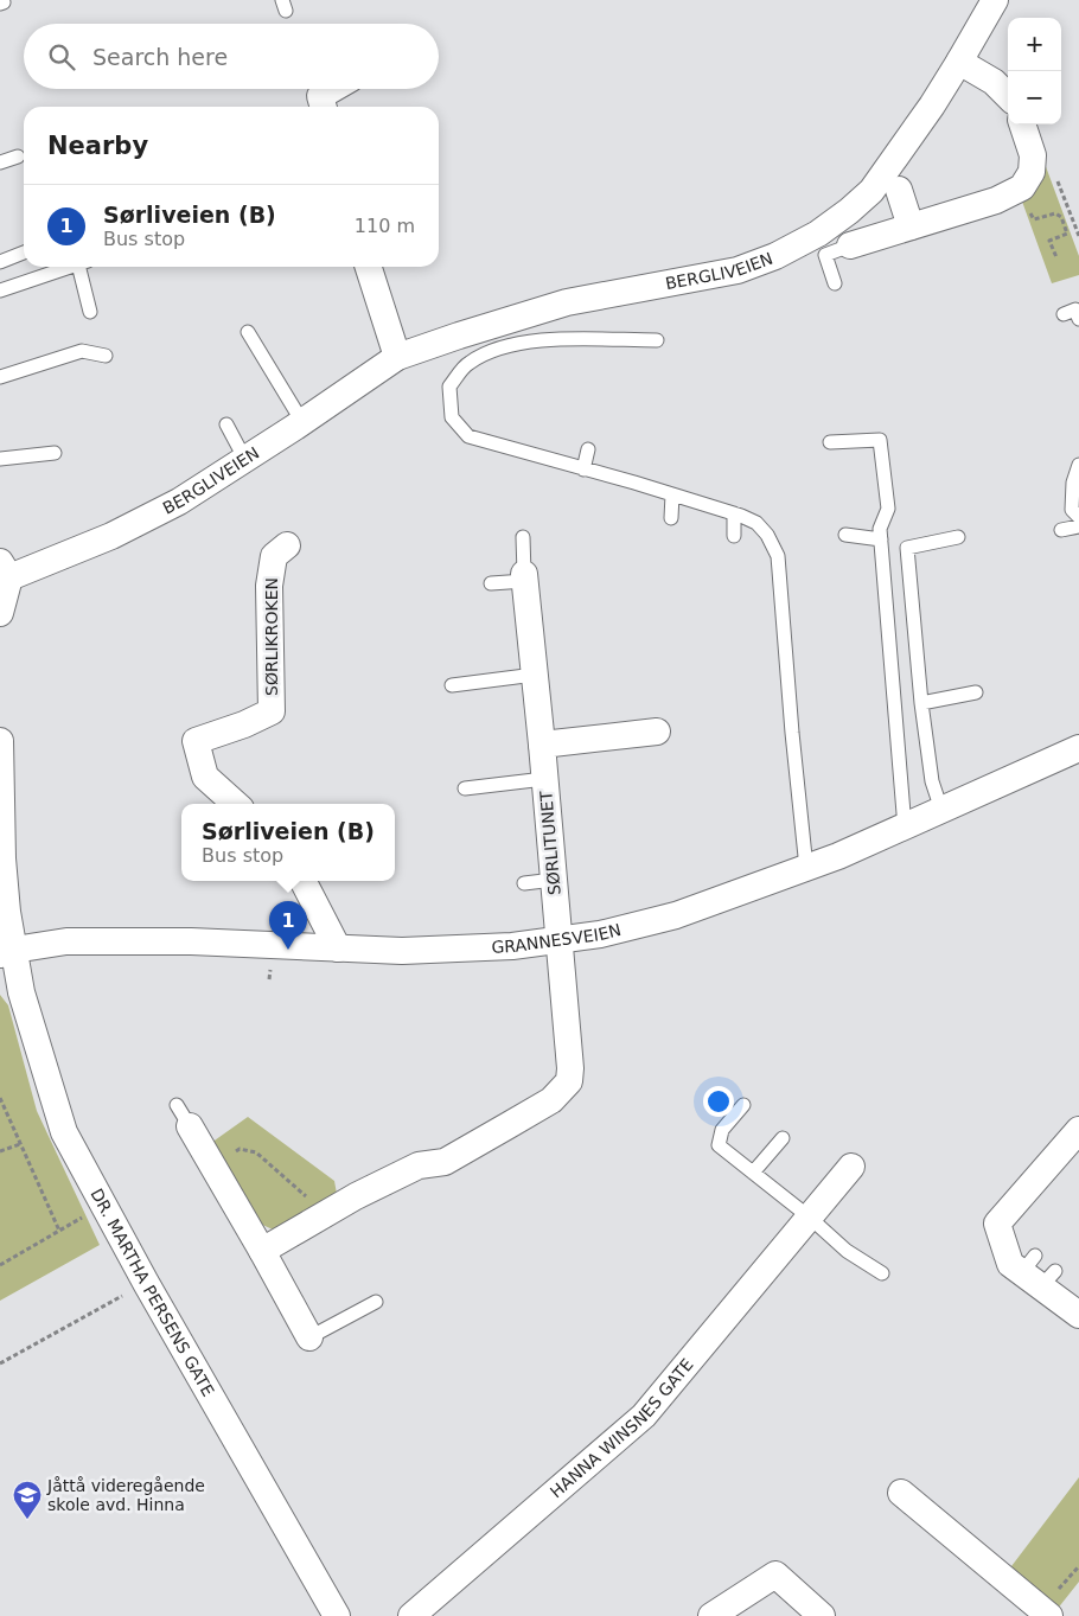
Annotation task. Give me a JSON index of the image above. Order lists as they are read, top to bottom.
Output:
{
  "streets": {
    "street": [
      "BERGLIVEIEN",
      "SØRLIKROKEN",
      "SØRLITUNET",
      "GRANNESVEIEN",
      "DR. MARTHA PERSENS GATE",
      "HANNA WINSNES GATE"
    ]
  },
  "crossings": [
    ["SØRLITUNET", "GRANNESVEIEN"],
    ["GRANNESVEIEN", "DR. MARTHA PERSENS GATE"]
  ],
  "places": {
    "school or university": ["Jåttå videregående skole avd. Hinna"]
  },
  "page": {
    "map_buttons": ["+", "−"],
    "search": "Search here",
    "heading": "Nearby",
    "list": [
      {
        "mark": "1",
        "name": "Sørliveien (B)",
        "note": "Bus stop",
        "value": "110 m"
      }
    ],
    "popup": ["Sørliveien (B)", "Bus stop"],
    "pins": "1"
  }
}
